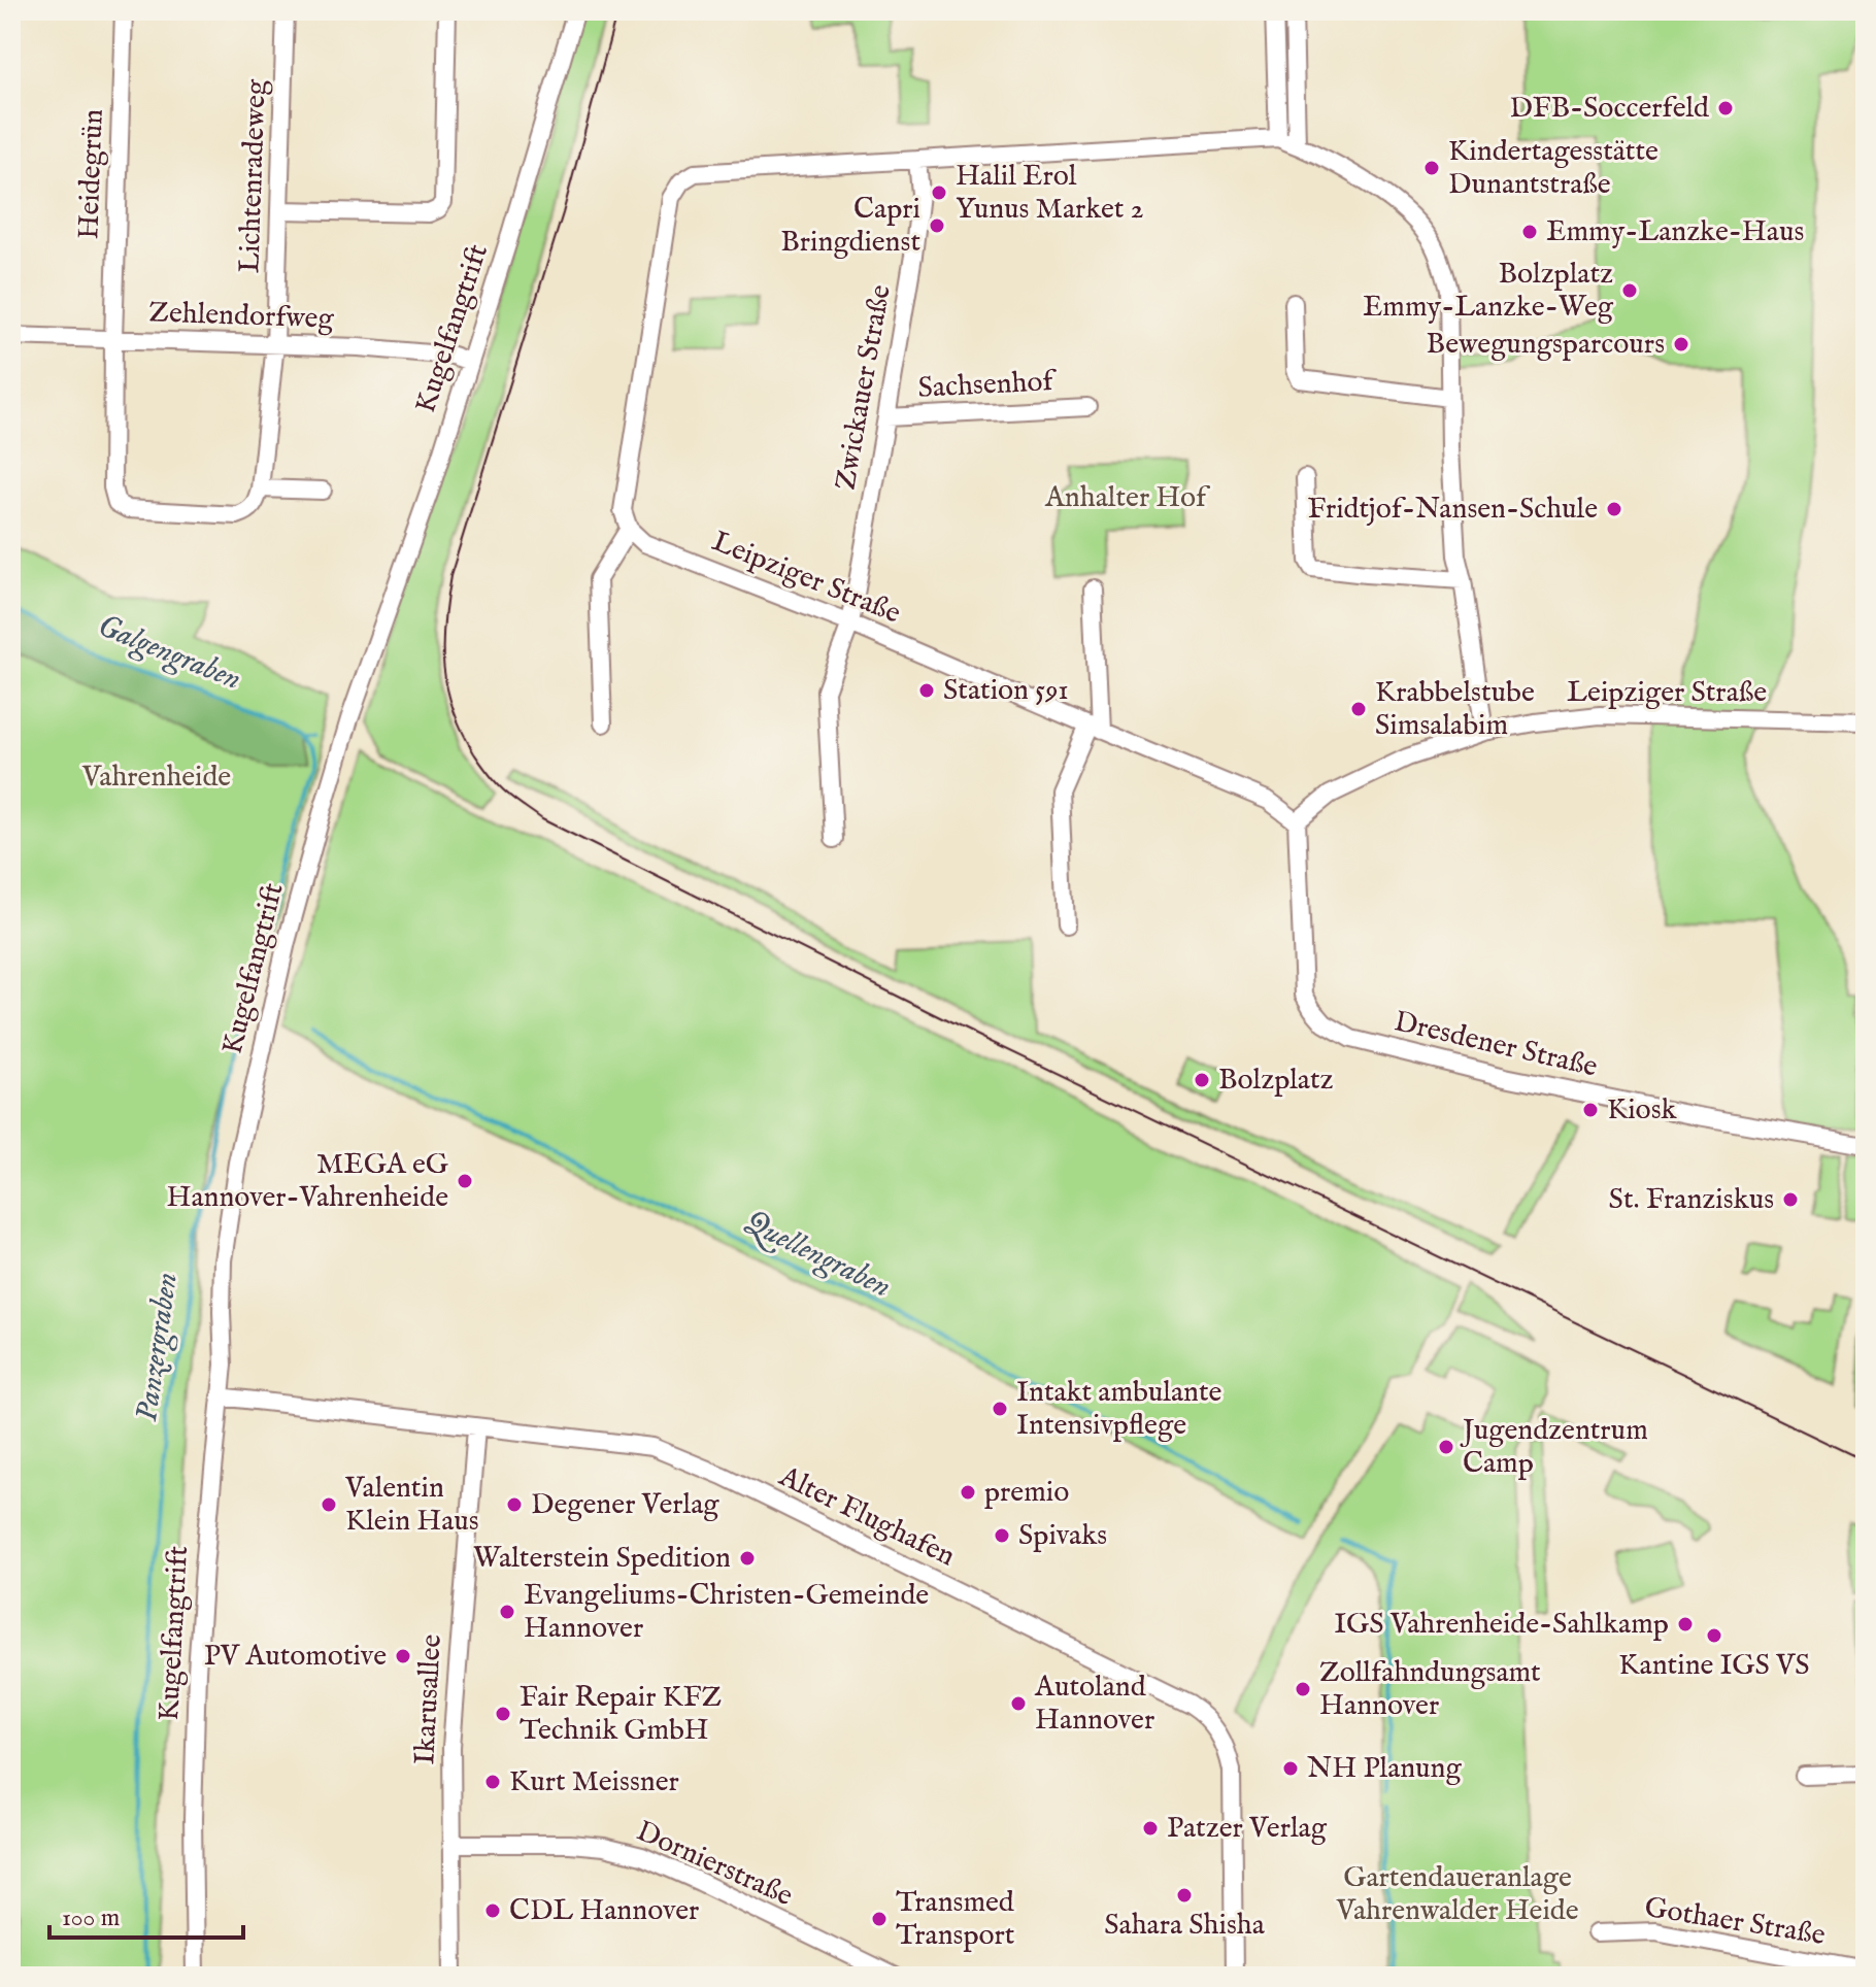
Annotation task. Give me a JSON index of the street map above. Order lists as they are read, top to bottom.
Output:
{
  "streets": {
    "street": [
      "Heidegrün",
      "Lichtenradeweg",
      "Zehlendorfweg",
      "Kugelfangtrift",
      "Sachsenhof",
      "Zwickauer Straße",
      "Leipziger Straße",
      "Dresdener Straße",
      "Alter Flughafen",
      "Ikarusallee",
      "Dornierstraße",
      "Gothaer Straße"
    ]
  },
  "crossings": [
    ["Heidegrün", "Lichtenradeweg"],
    ["Heidegrün", "Zehlendorfweg"],
    ["Lichtenradeweg", "Zehlendorfweg"],
    ["Zehlendorfweg", "Kugelfangtrift"],
    ["Kugelfangtrift", "Alter Flughafen"],
    ["Sachsenhof", "Zwickauer Straße"],
    ["Zwickauer Straße", "Leipziger Straße"],
    ["Leipziger Straße", "Dresdener Straße"],
    ["Alter Flughafen", "Ikarusallee"],
    ["Ikarusallee", "Dornierstraße"]
  ],
  "water": ["Galgengraben", "Quellengraben", "Panzergraben"],
  "parks": ["Anhalter Hof", "Vahrenheide", "Gartendaueranlage Vahrenwalder Heide"],
  "places": [
    "DFB-Soccerfeld",
    "Kindertagesstätte Dunantstraße",
    "Halil Erol Yunus Market 2",
    "Capri Bringdienst",
    "Emmy-Lanzke-Haus",
    "Bolzplatz Emmy-Lanzke-Weg",
    "Bewegungsparcours",
    "Fridtjof-Nansen-Schule",
    "Station 591",
    "Krabbelstube Simsalabim",
    "Bolzplatz",
    "Kiosk",
    "MEGA eG Hannover-Vahrenheide",
    "St. Franziskus",
    "Intakt ambulante Intensivpflege",
    "Jugendzentrum Camp",
    "premio",
    "Valentin Klein Haus",
    "Degener Verlag",
    "Spivaks",
    "Walterstein Spedition",
    "Evangeliums-Christen-Gemeinde Hannover",
    "IGS Vahrenheide-Sahlkamp",
    "Kantine IGS VS",
    "PV Automotive",
    "Zollfahndungsamt Hannover",
    "Autoland Hannover",
    "Fair Repair KFZ Technik GmbH",
    "NH Planung",
    "Kurt Meissner",
    "Patzer Verlag",
    "Sahara Shisha",
    "CDL Hannover",
    "Transmed Transport"
  ],
  "scale_bar": "100 m"
}
